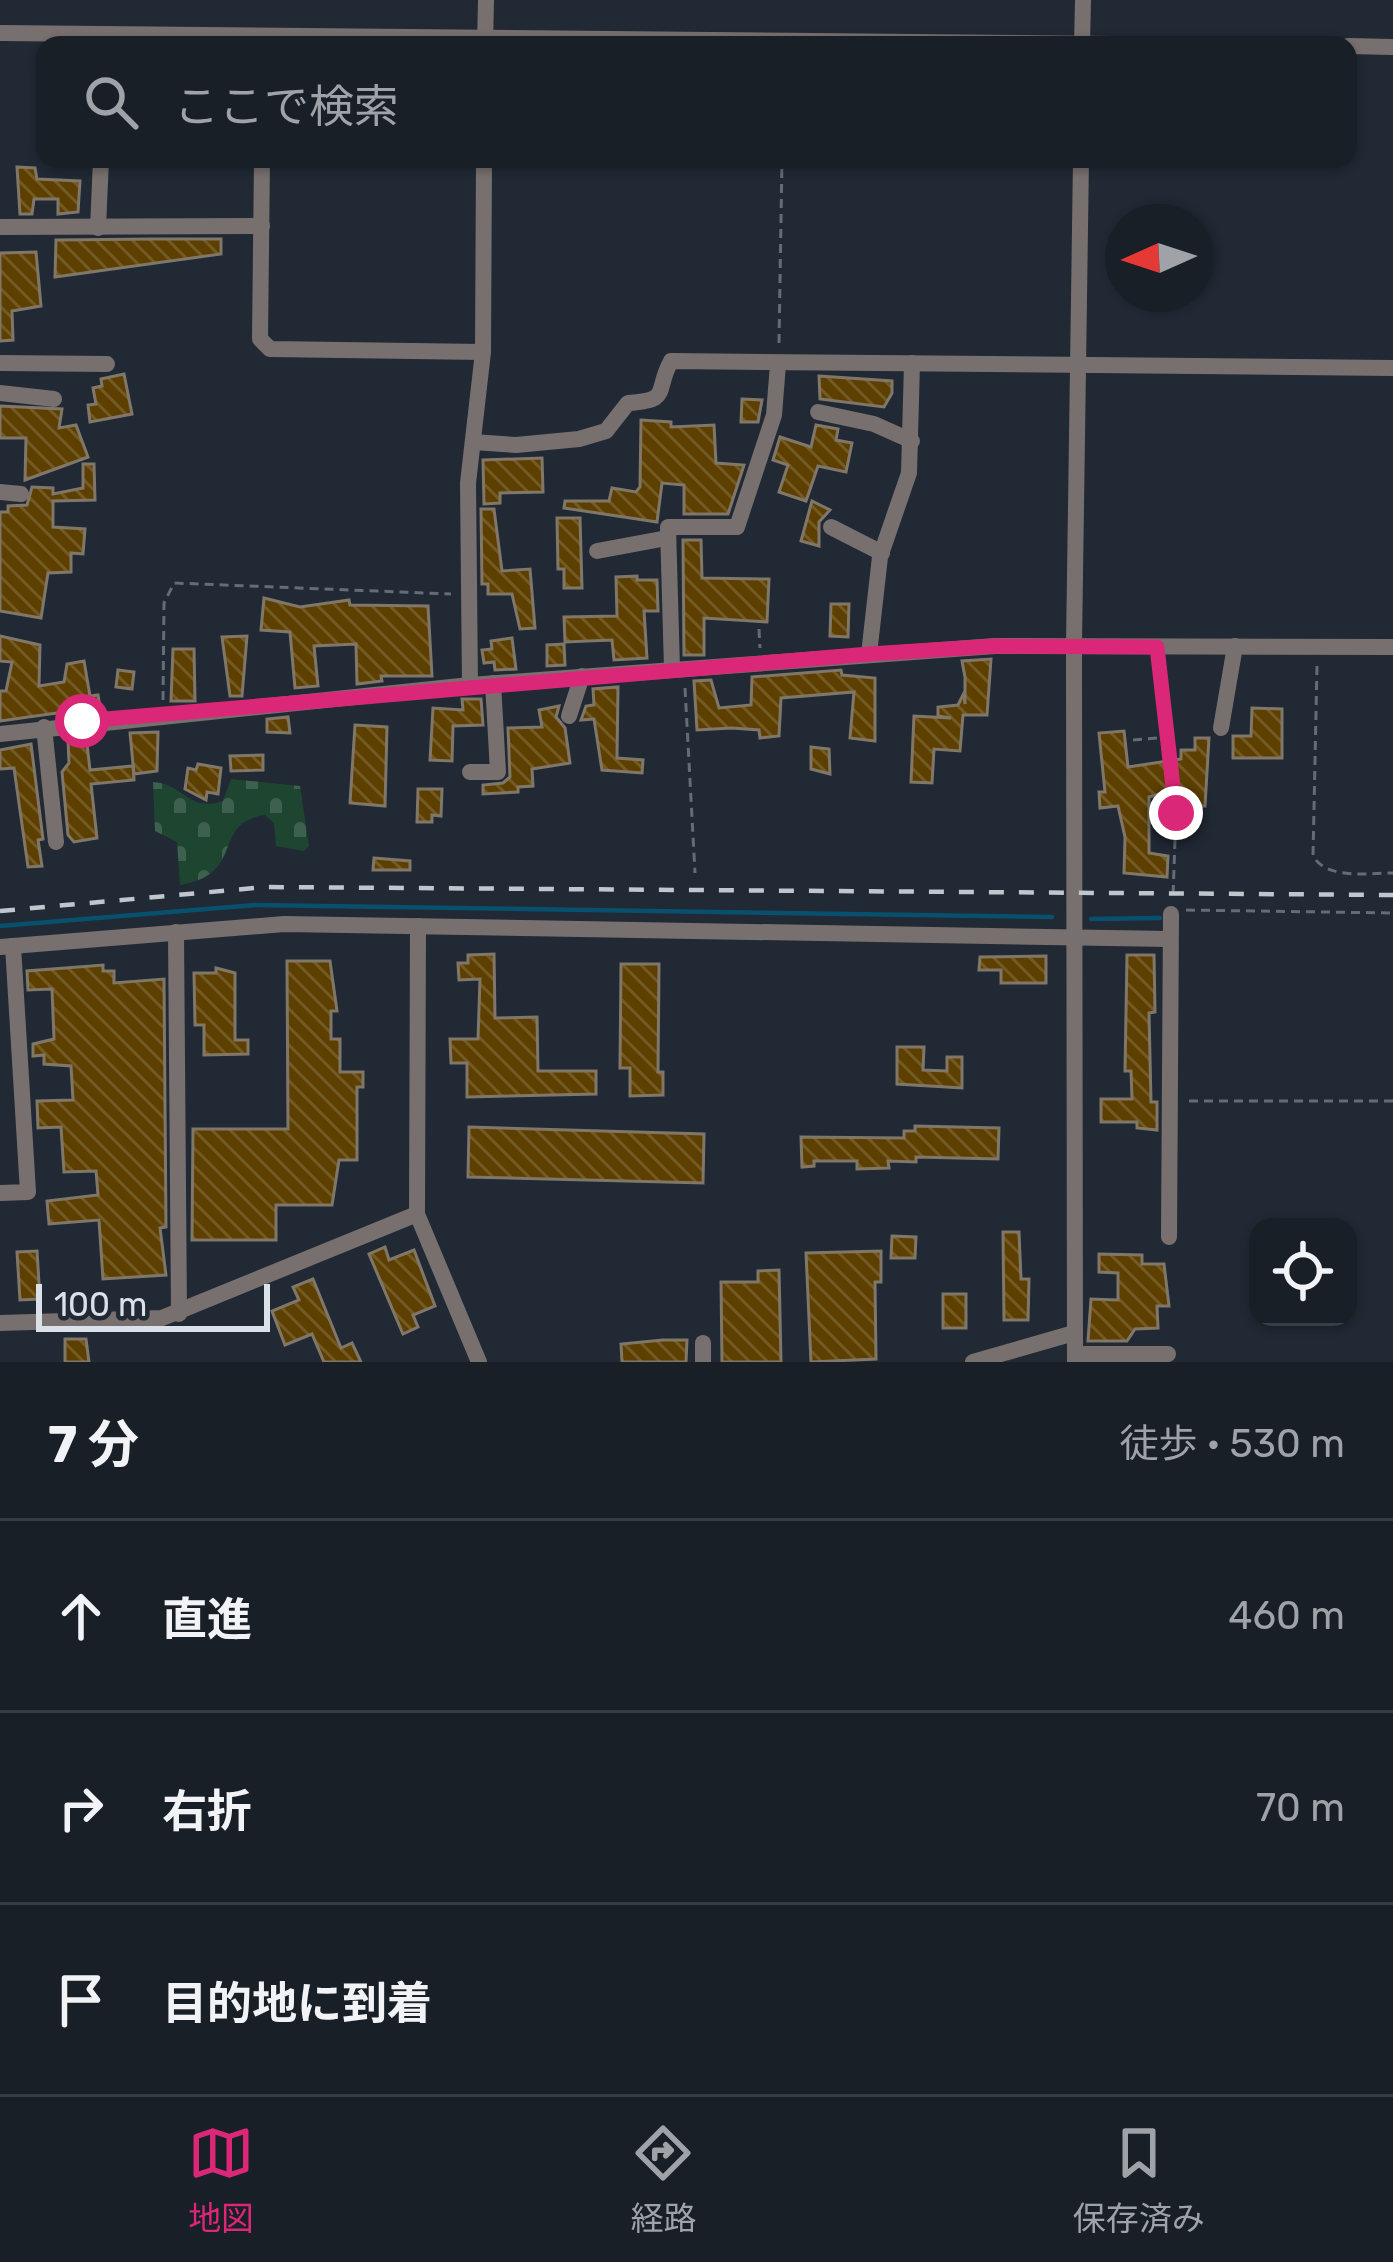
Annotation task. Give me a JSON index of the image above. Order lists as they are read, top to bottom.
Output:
{
  "scale_bar": "100 m",
  "north": "left",
  "page": {
    "search": "ここで検索",
    "scale": "100 m",
    "heading": ["7 分", "徒歩 · 530 m"],
    "list": [
      ["直進", "460 m"],
      ["右折", "70 m"],
      "目的地に到着"
    ],
    "nav": ["地図", "経路", "保存済み"]
  }
}
